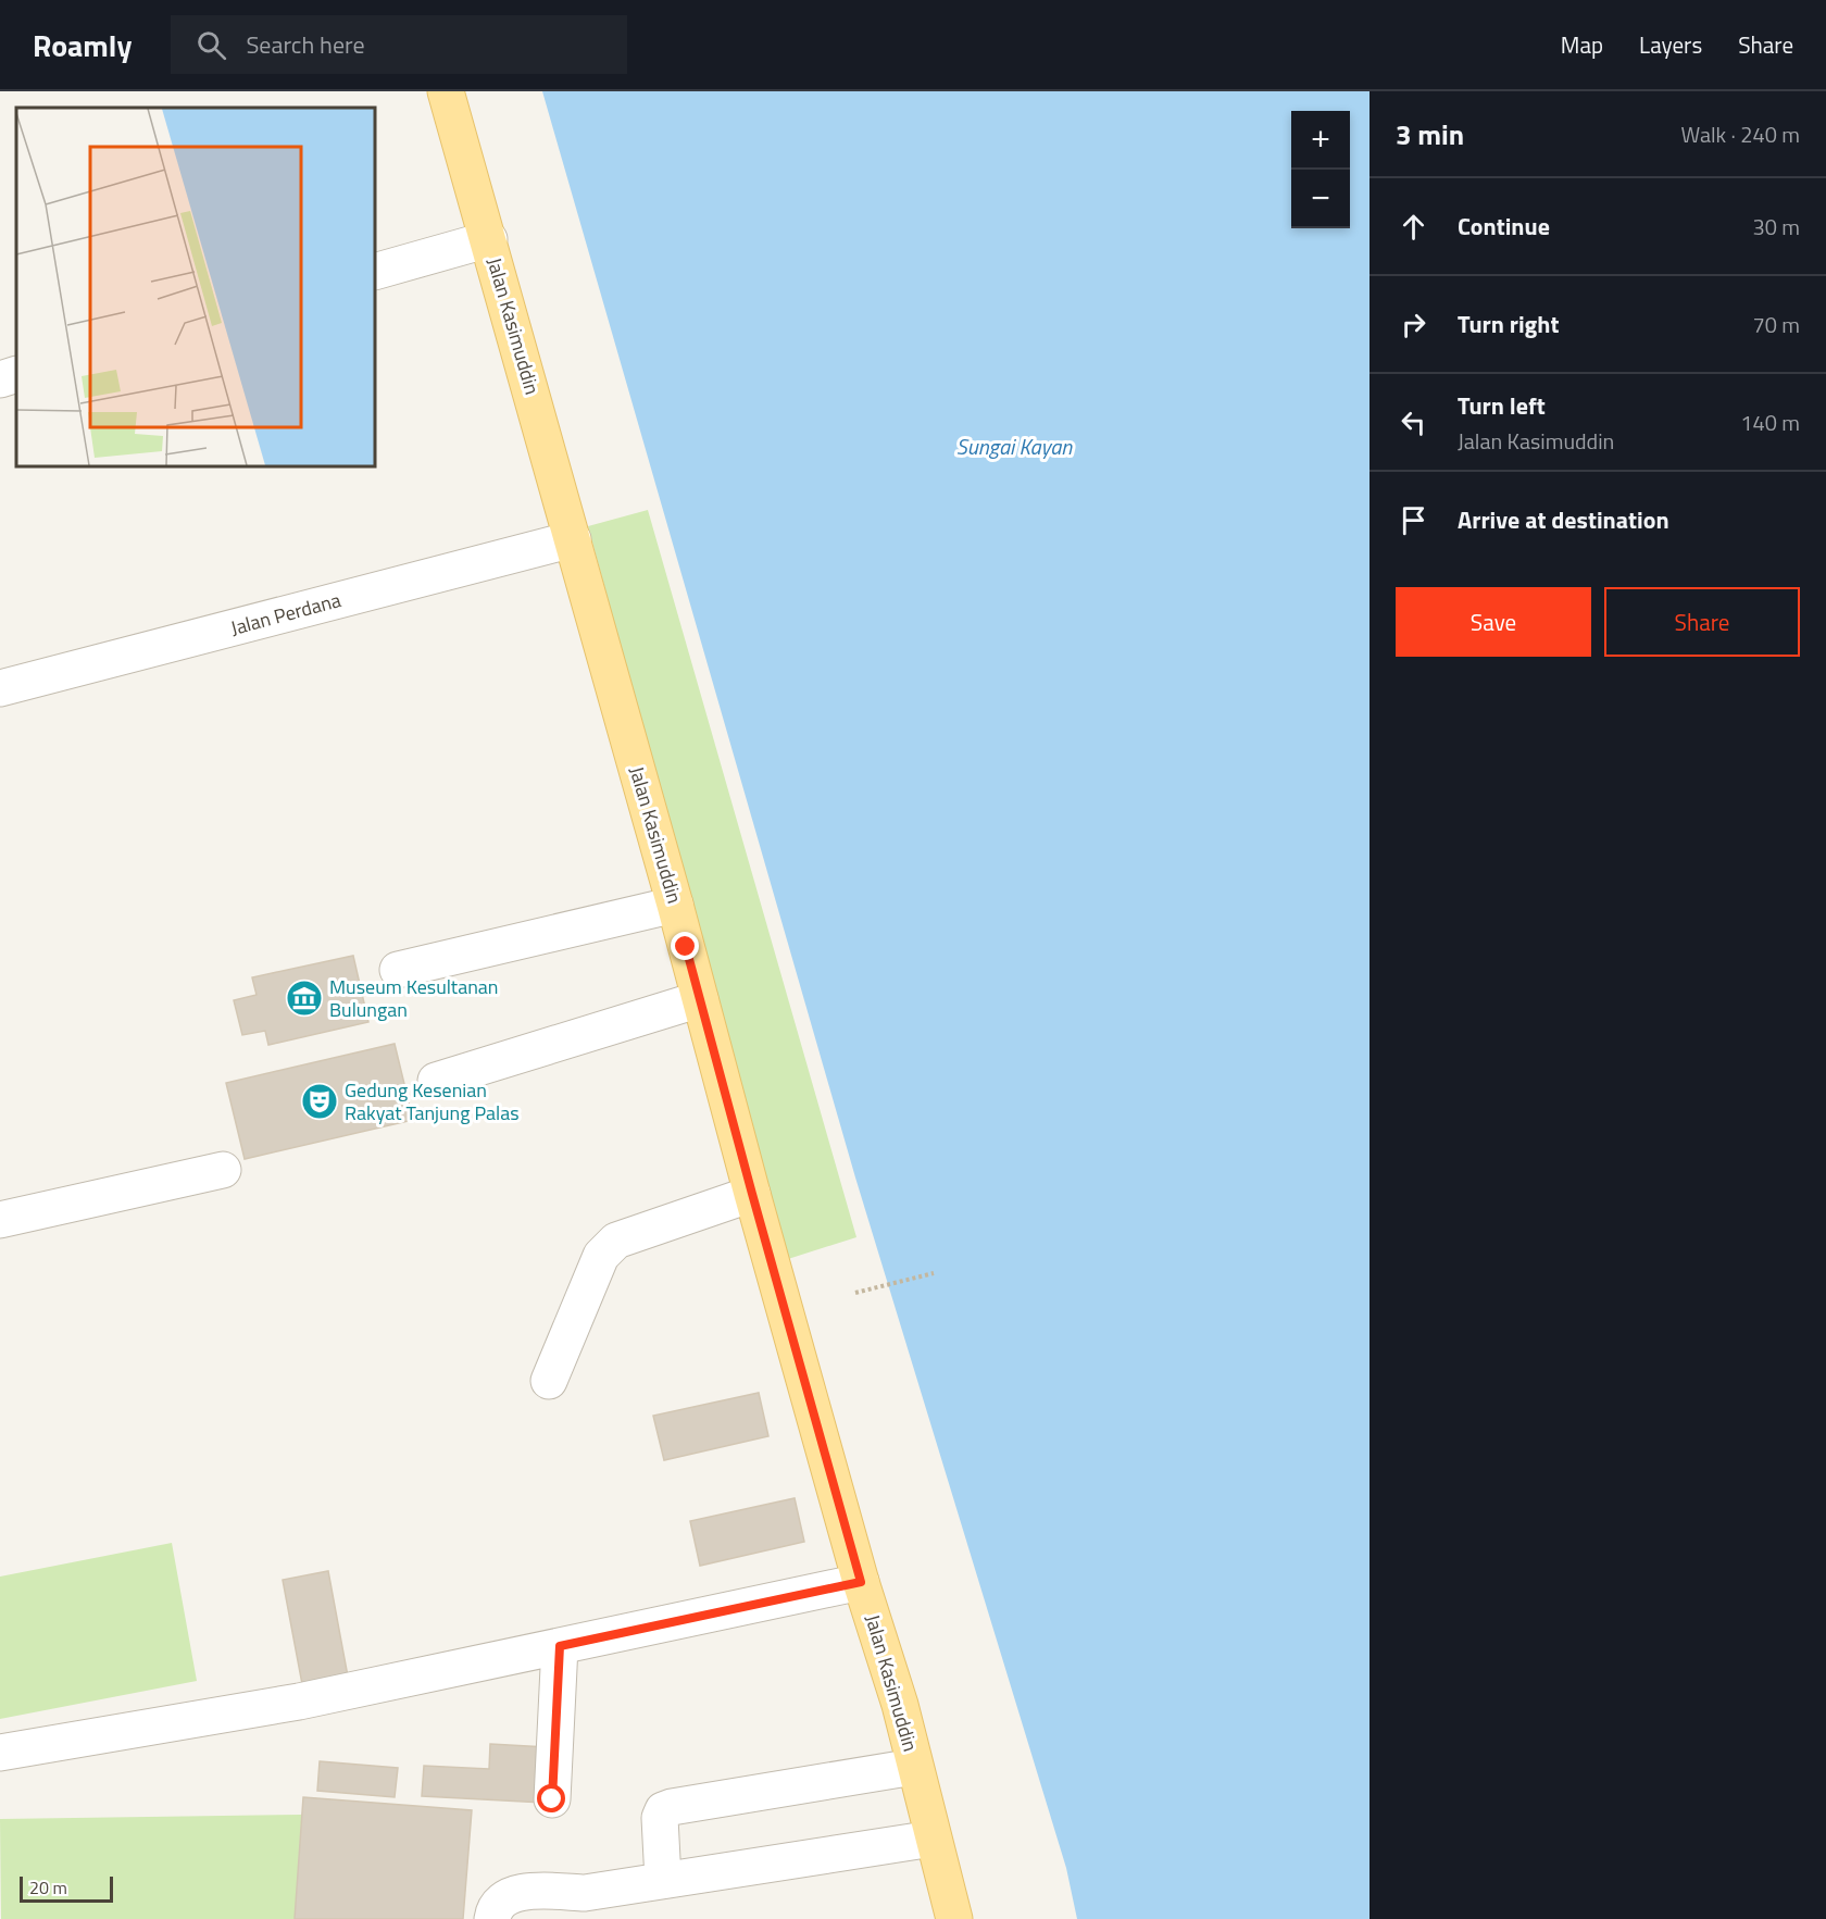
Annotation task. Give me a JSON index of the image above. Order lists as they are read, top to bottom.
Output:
{
  "streets": {
    "main road": ["Jalan Kasimuddin"],
    "street": ["Jalan Perdana"]
  },
  "crossings": [
    ["Jalan Kasimuddin", "Jalan Perdana"]
  ],
  "water": ["Sungai Kayan"],
  "places": {
    "museum": ["Museum Kesultanan Bulungan"],
    "theatre": ["Gedung Kesenian Rakyat Tanjung Palas"]
  },
  "scale_bar": "20 m",
  "page": {
    "header": "Roamly",
    "search": "Search here",
    "nav": ["Map", "Layers", "Share"],
    "heading": ["3 min", "Walk · 240 m"],
    "map_buttons": ["+", "−"],
    "list": [
      ["Continue", "30 m"],
      ["Turn right", "70 m"],
      ["Turn left", "Jalan Kasimuddin", "140 m"],
      "Arrive at destination"
    ],
    "buttons": ["Save", "Share"],
    "scale": "20 m"
  }
}
